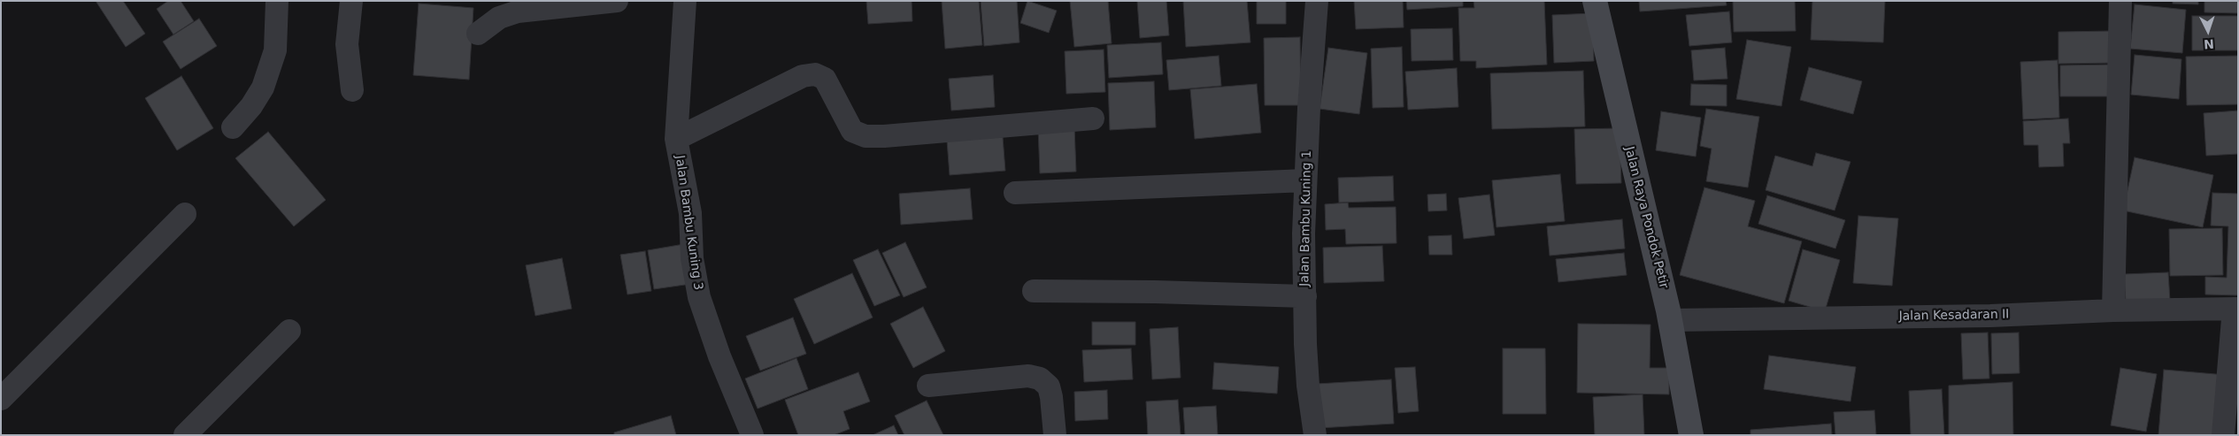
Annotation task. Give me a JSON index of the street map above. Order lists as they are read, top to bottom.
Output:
{
  "streets": {
    "main road": ["Jalan Raya Pondok Petir"],
    "street": ["Jalan Bambu Kuning 1", "Jalan Bambu Kuning 3", "Jalan Kesadaran II"]
  },
  "crossings": [
    ["Jalan Raya Pondok Petir", "Jalan Kesadaran II"]
  ],
  "north": "bottom"
}
